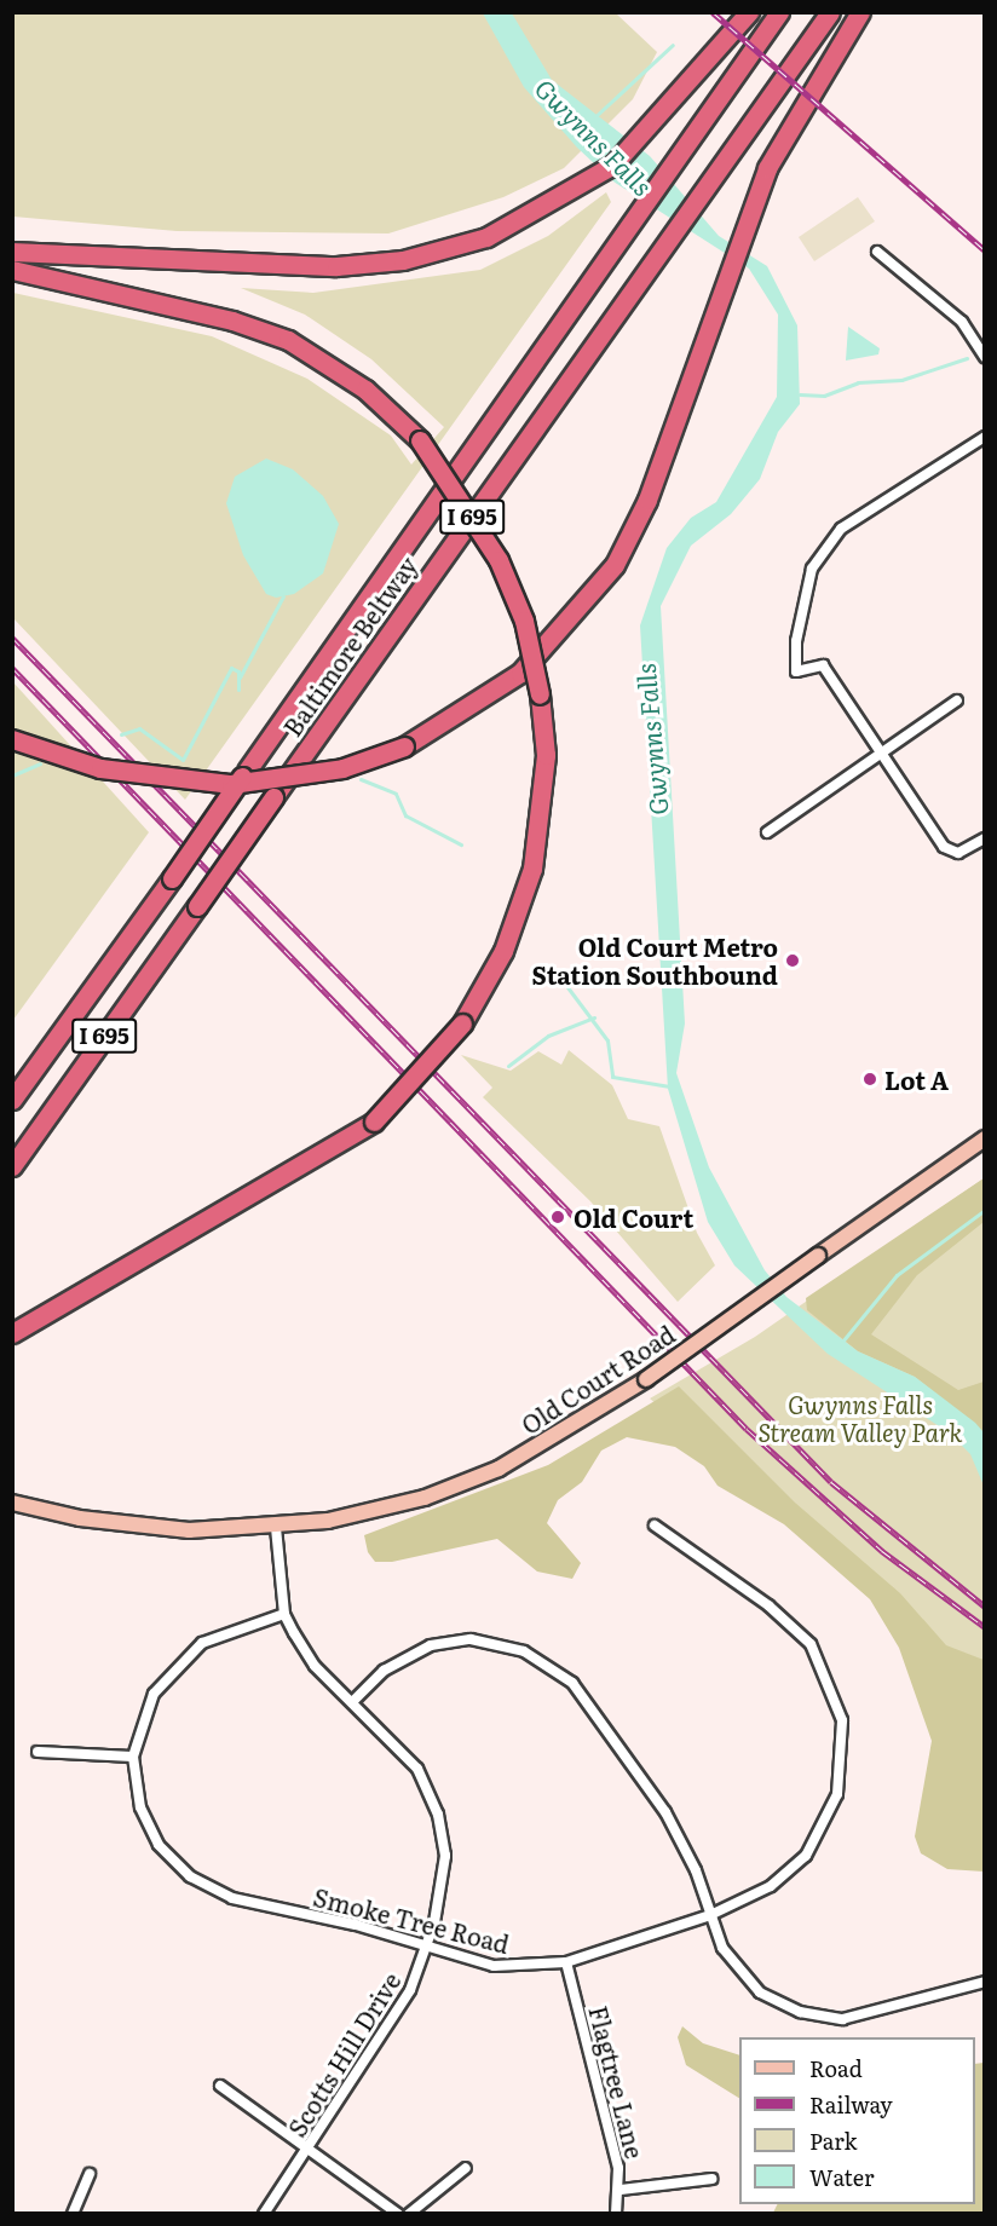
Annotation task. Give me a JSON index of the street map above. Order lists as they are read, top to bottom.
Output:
{
  "streets": {
    "highway": ["I 695", "Baltimore Beltway"],
    "main road": ["Old Court Road"],
    "street": ["Smoke Tree Road", "Scotts Hill Drive", "Flagtree Lane"]
  },
  "crossings": [
    ["Old Court Road", "Scotts Hill Drive"],
    ["Smoke Tree Road", "Scotts Hill Drive"],
    ["Smoke Tree Road", "Flagtree Lane"]
  ],
  "water": ["Gwynns Falls"],
  "parks": ["Gwynns Falls Stream Valley Park"],
  "places": ["Old Court Metro Station Southbound", "Lot A", "Old Court"],
  "legend": [
    "Road",
    "Railway",
    "Park",
    "Water"
  ]
}
